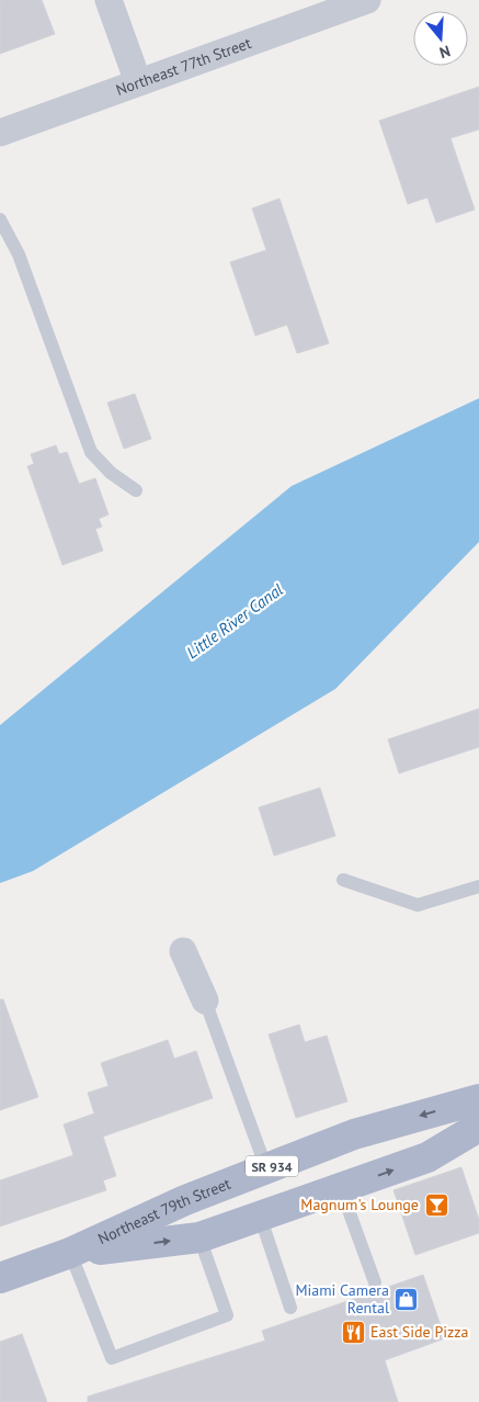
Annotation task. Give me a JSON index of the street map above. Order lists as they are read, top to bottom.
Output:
{
  "streets": {
    "main road": ["SR 934", "Northeast 79th Street"],
    "street": ["Northeast 77th Street"]
  },
  "water": ["Little River Canal"],
  "places": {
    "bar": ["Magnum's Lounge"],
    "shop": ["Miami Camera Rental"],
    "restaurant": ["East Side Pizza"]
  },
  "north": "bottom"
}
